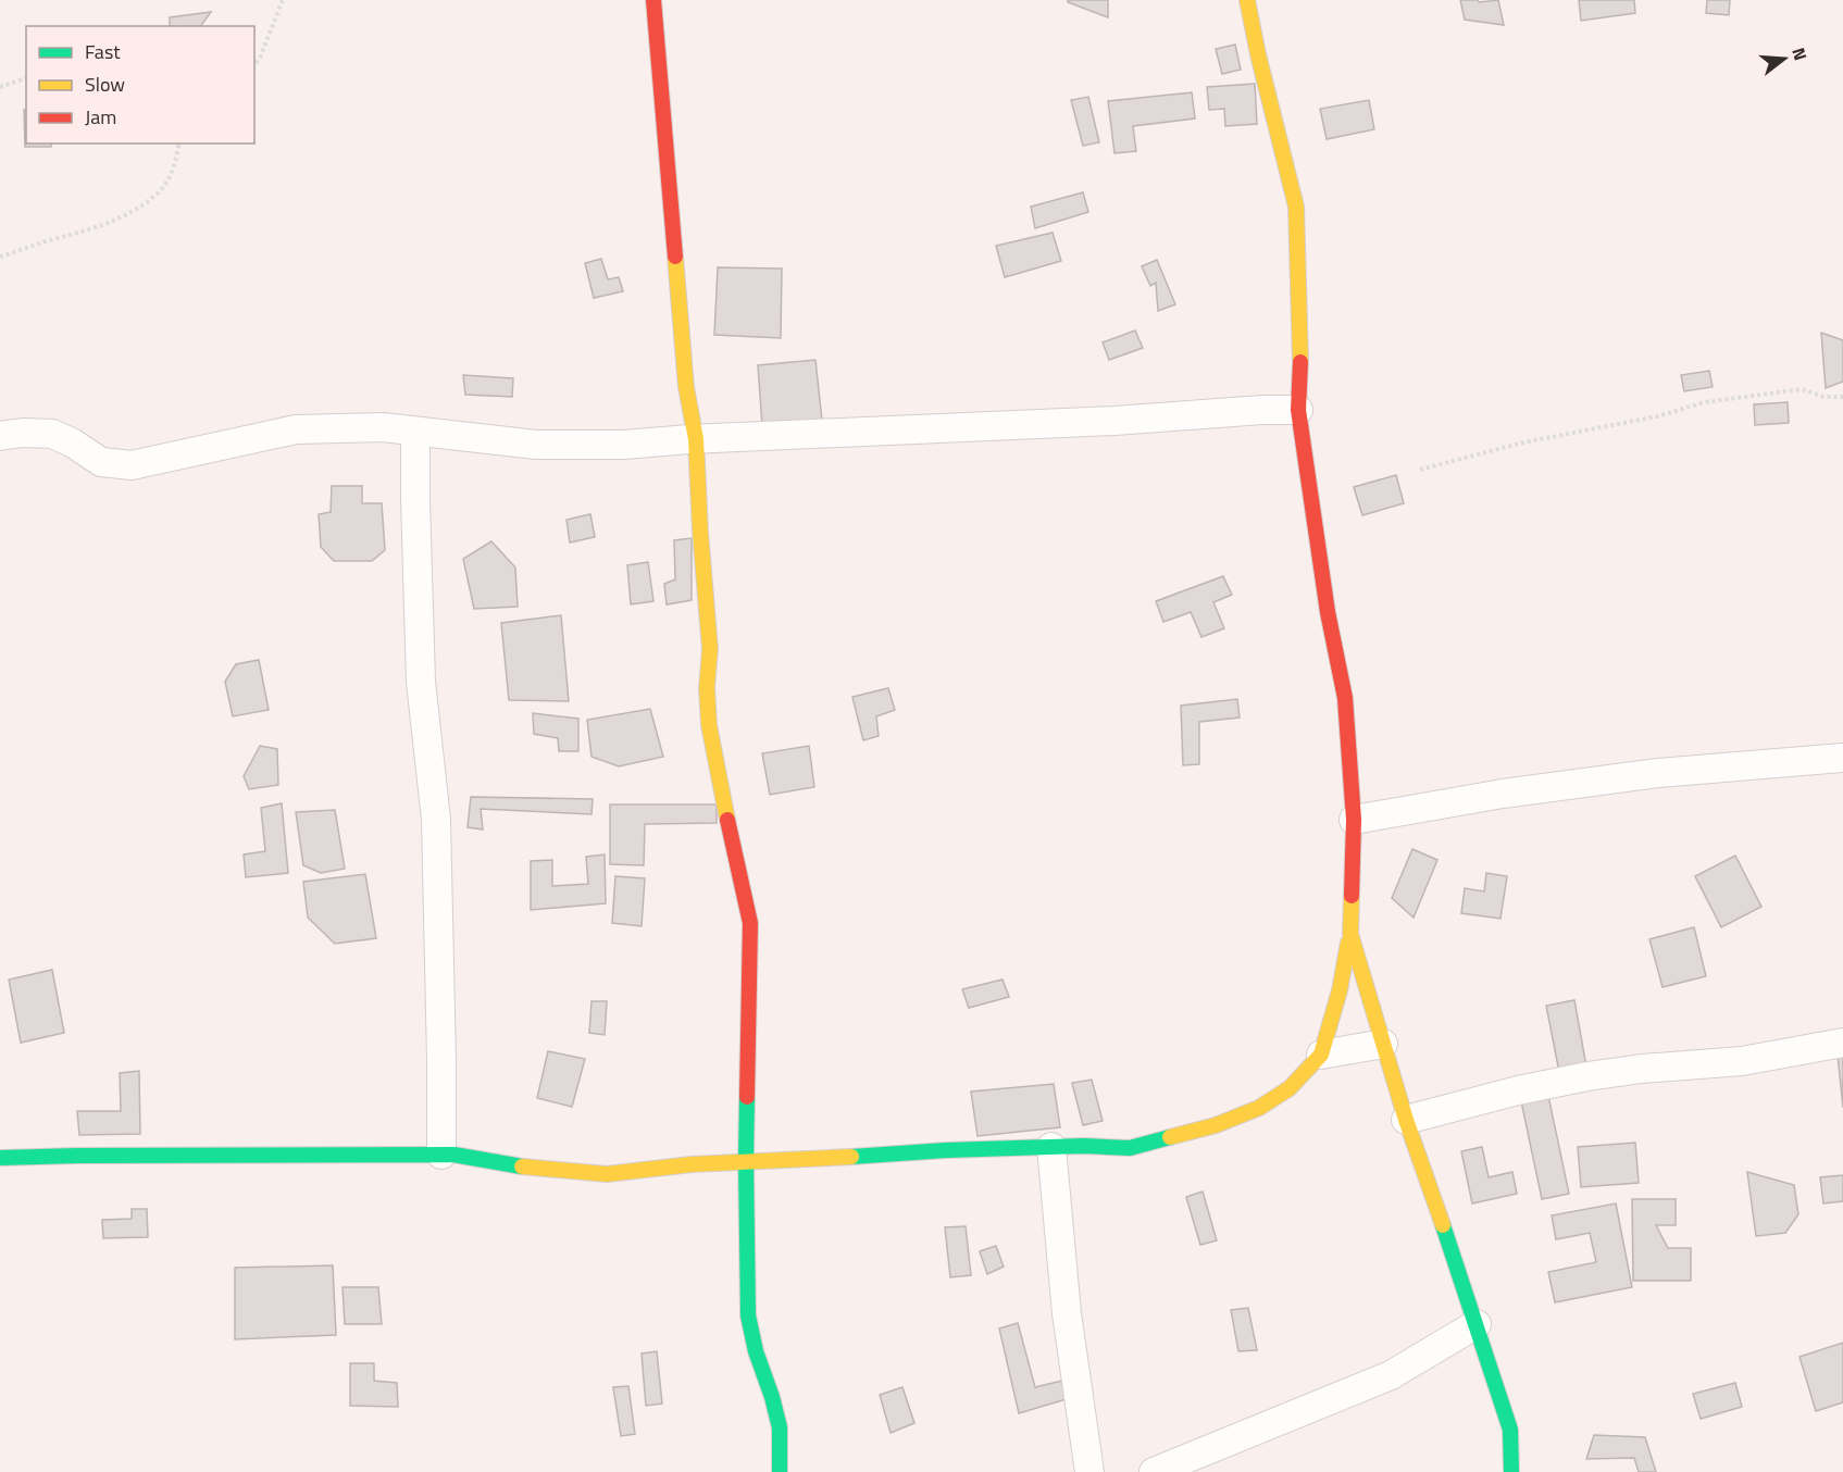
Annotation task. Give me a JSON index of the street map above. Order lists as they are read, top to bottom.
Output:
{
  "legend": ["Fast", "Slow", "Jam"],
  "north": "right"
}
